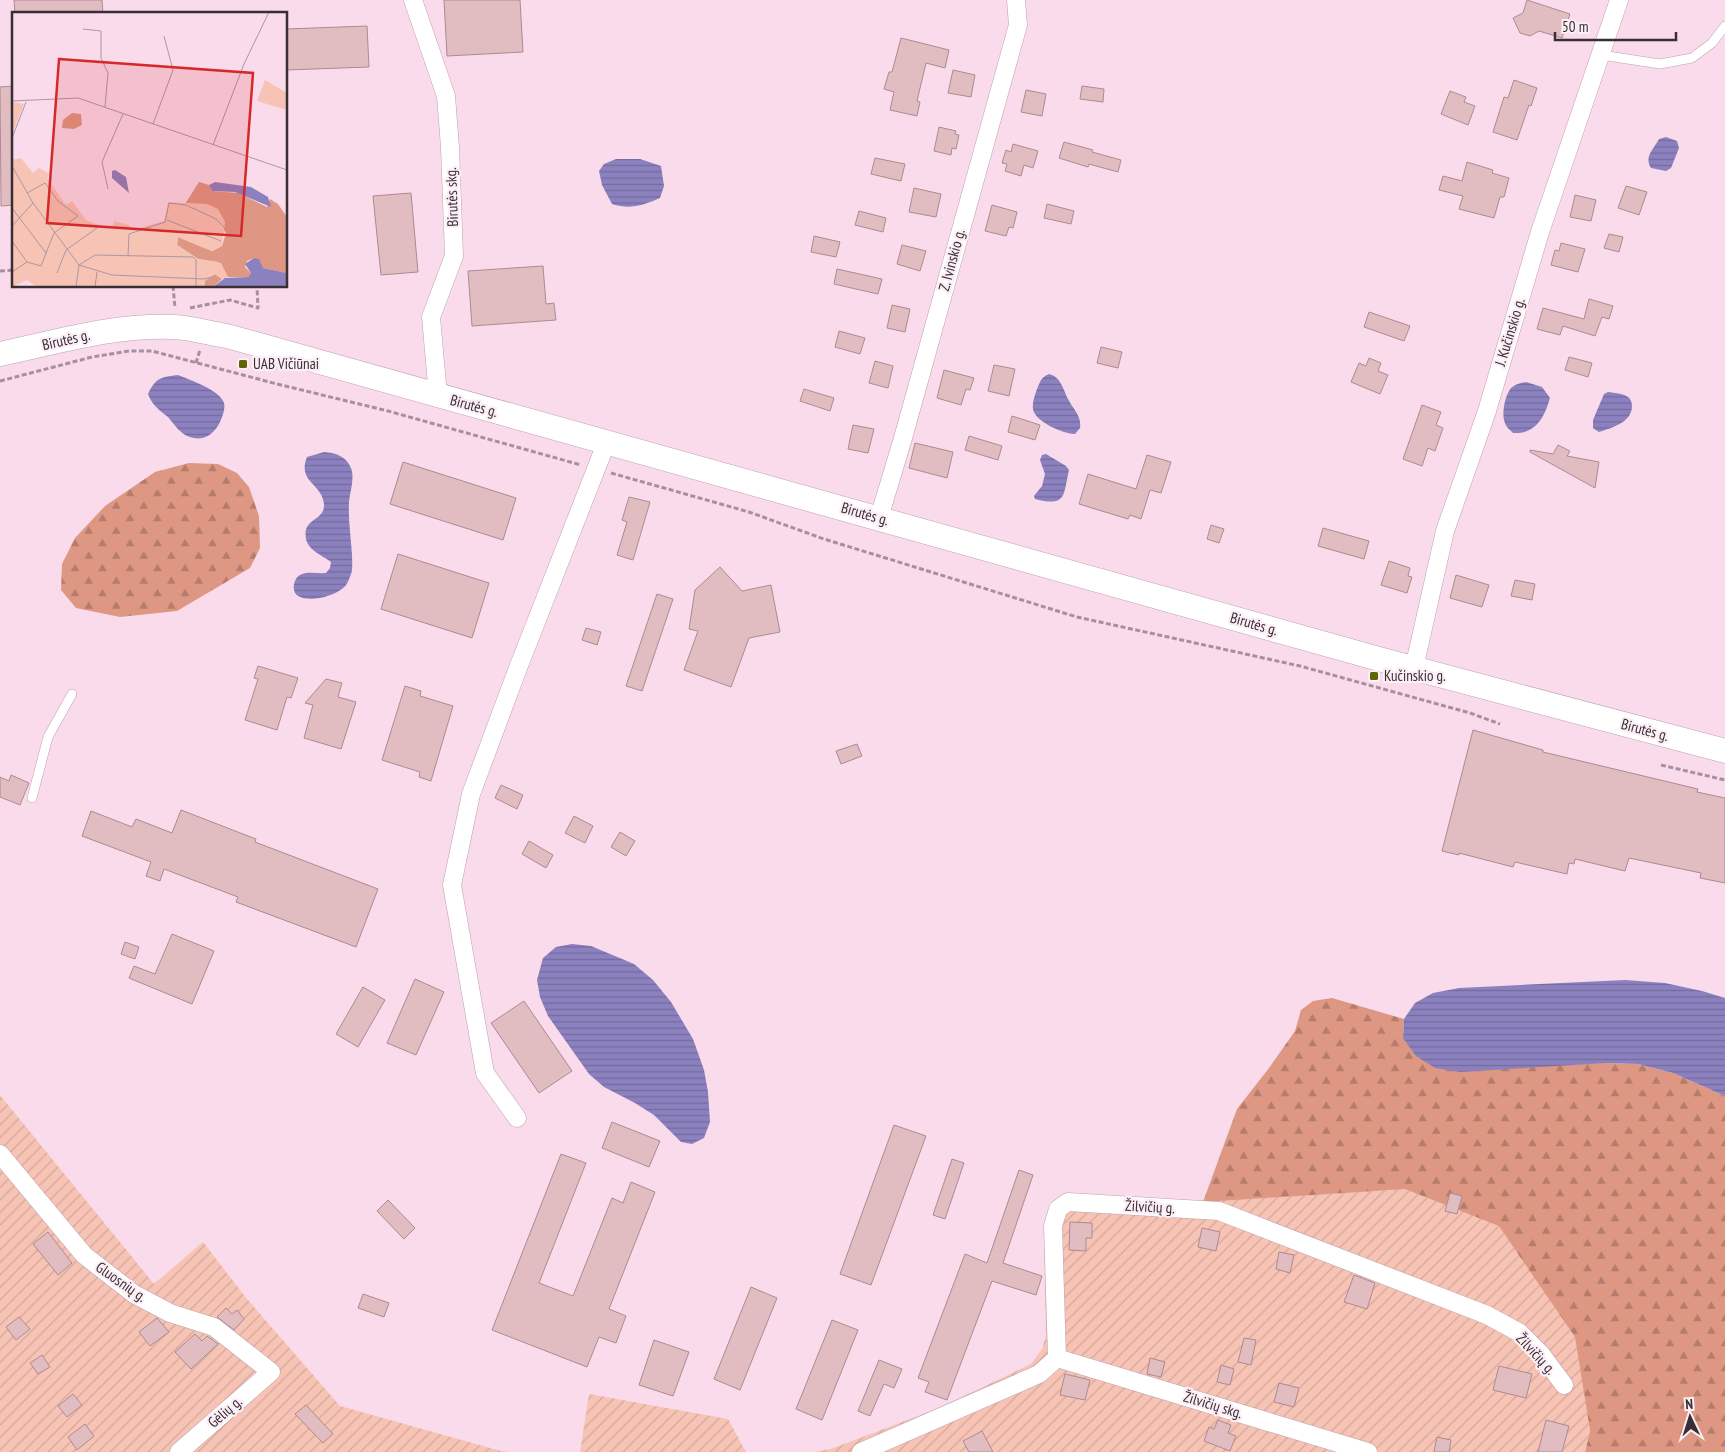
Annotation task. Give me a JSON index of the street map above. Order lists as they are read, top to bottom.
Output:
{
  "streets": {
    "main road": ["Birutės g."],
    "street": [
      "Birutės skg.",
      "Z. Ivinskio g.",
      "J. Kučinskio g.",
      "Žilvičių g.",
      "Gluosnių g.",
      "Žilvičių skg.",
      "Gėlių g."
    ]
  },
  "crossings": [
    ["Birutės skg.", "Birutės g."],
    ["Z. Ivinskio g.", "Birutės g."],
    ["J. Kučinskio g.", "Birutės g."],
    ["Žilvičių g.", "Žilvičių skg."],
    ["Gluosnių g.", "Gėlių g."]
  ],
  "places": {
    "transit": ["UAB Vičiūnai", "Kučinskio g."]
  },
  "scale_bar": "50 m",
  "north": "top"
}
